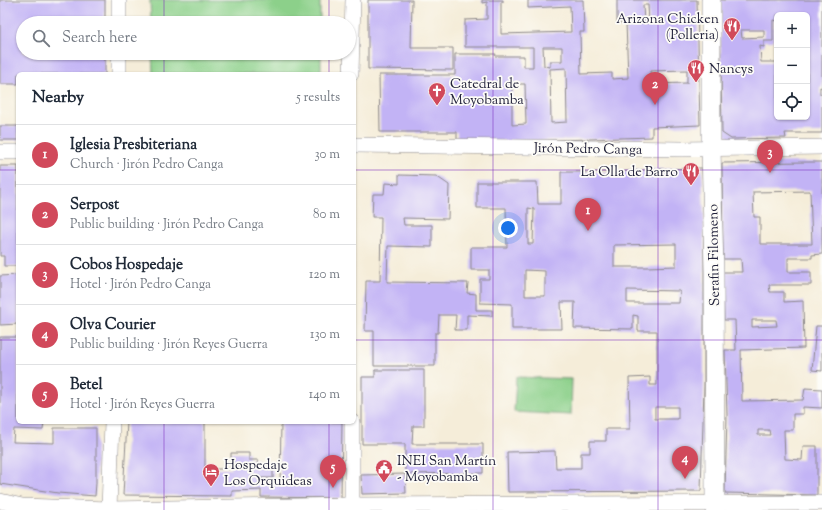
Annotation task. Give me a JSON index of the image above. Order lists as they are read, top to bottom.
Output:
{
  "streets": {
    "main road": ["Serafin Filomeno"],
    "street": ["Jirón Pedro Canga"]
  },
  "crossings": [
    ["Jirón Pedro Canga", "Serafin Filomeno"]
  ],
  "places": {
    "restaurant": ["Arizona Chicken (Polleria)", "Nancys", "La Olla de Barro"],
    "church": ["Catedral de Moyobamba"],
    "public building": ["INEI San Martín - Moyobamba"],
    "hotel": ["Hospedaje Los Orquideas"]
  },
  "page": {
    "map_buttons": ["+", "−"],
    "search": "Search here",
    "pins": [
      "2",
      "3",
      "1",
      "4",
      "5"
    ],
    "heading": ["Nearby", "5 results"],
    "list": [
      {
        "mark": "1",
        "name": "Iglesia Presbiteriana",
        "note": "Church · Jirón Pedro Canga",
        "value": "30 m"
      },
      {
        "mark": "2",
        "name": "Serpost",
        "note": "Public building · Jirón Pedro Canga",
        "value": "80 m"
      },
      {
        "mark": "3",
        "name": "Cobos Hospedaje",
        "note": "Hotel · Jirón Pedro Canga",
        "value": "120 m"
      },
      {
        "mark": "4",
        "name": "Olva Courier",
        "note": "Public building · Jirón Reyes Guerra",
        "value": "130 m"
      },
      {
        "mark": "5",
        "name": "Betel",
        "note": "Hotel · Jirón Reyes Guerra",
        "value": "140 m"
      }
    ]
  }
}
